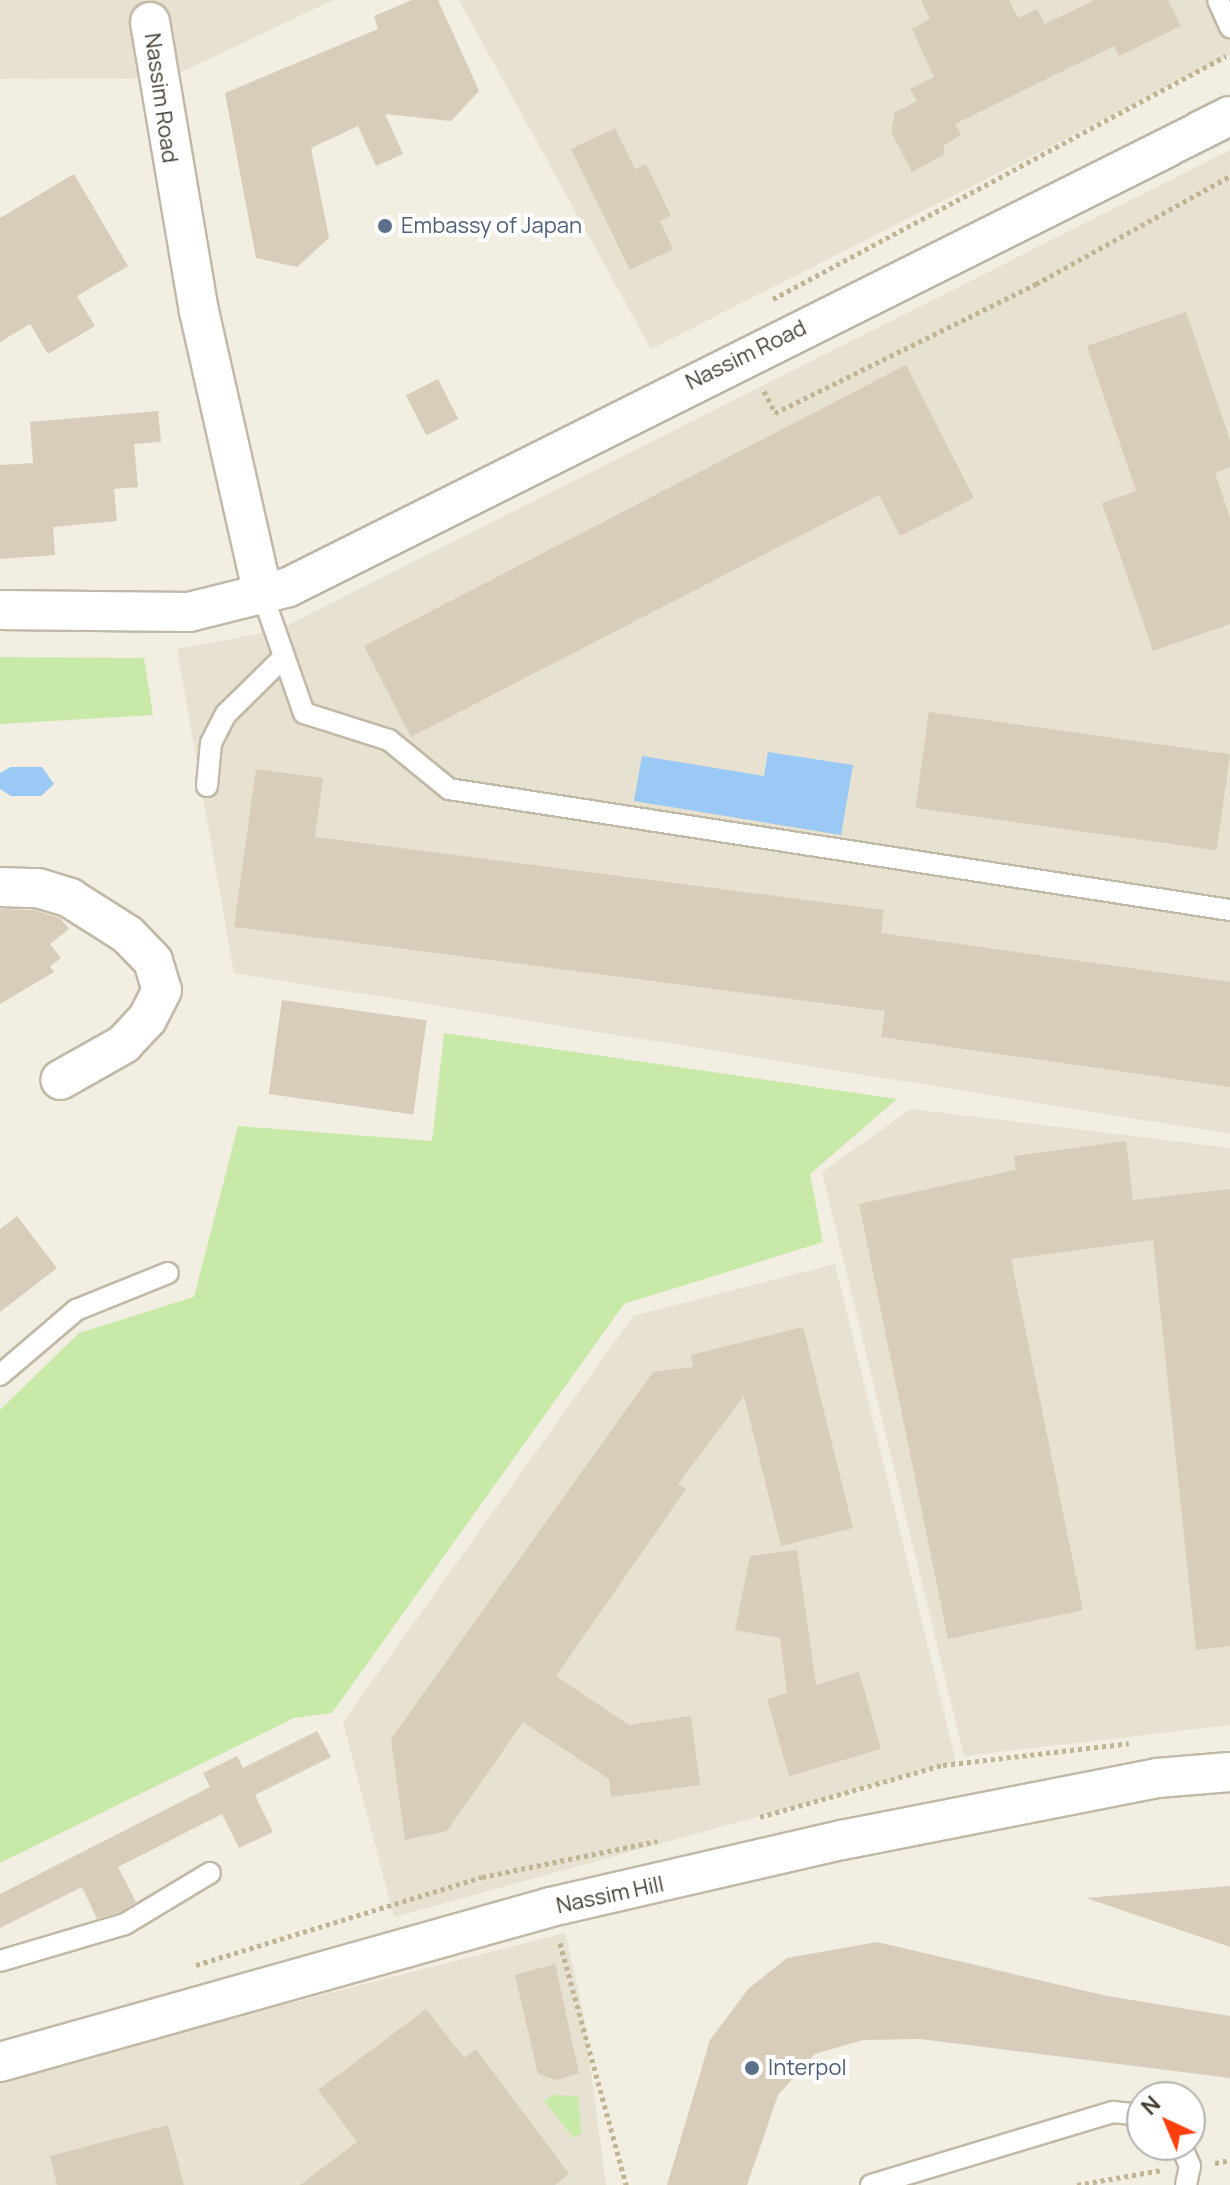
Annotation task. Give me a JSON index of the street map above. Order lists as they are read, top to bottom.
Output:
{
  "streets": {
    "street": ["Nassim Road", "Nassim Hill"]
  },
  "places": ["Embassy of Japan", "Interpol"],
  "north": "top left"
}
